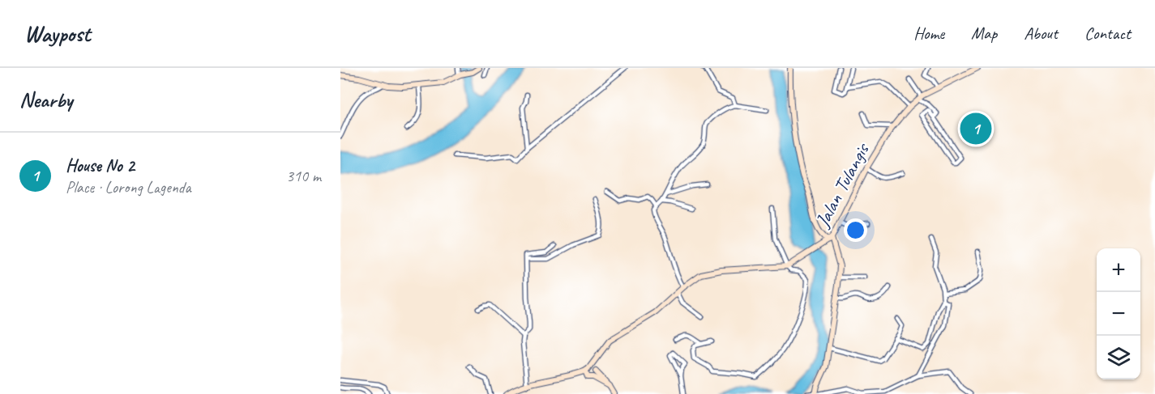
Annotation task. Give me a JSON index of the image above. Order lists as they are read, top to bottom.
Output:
{
  "streets": {
    "main road": ["Jalan Tulangis"]
  },
  "page": {
    "header": "Waypost",
    "nav": [
      "Home",
      "Map",
      "About",
      "Contact"
    ],
    "heading": "Nearby",
    "pins": "1",
    "list": [
      {
        "mark": "1",
        "name": "House No 2",
        "note": "Place · Lorong Lagenda",
        "value": "310 m"
      }
    ],
    "map_buttons": ["+", "−"]
  }
}
